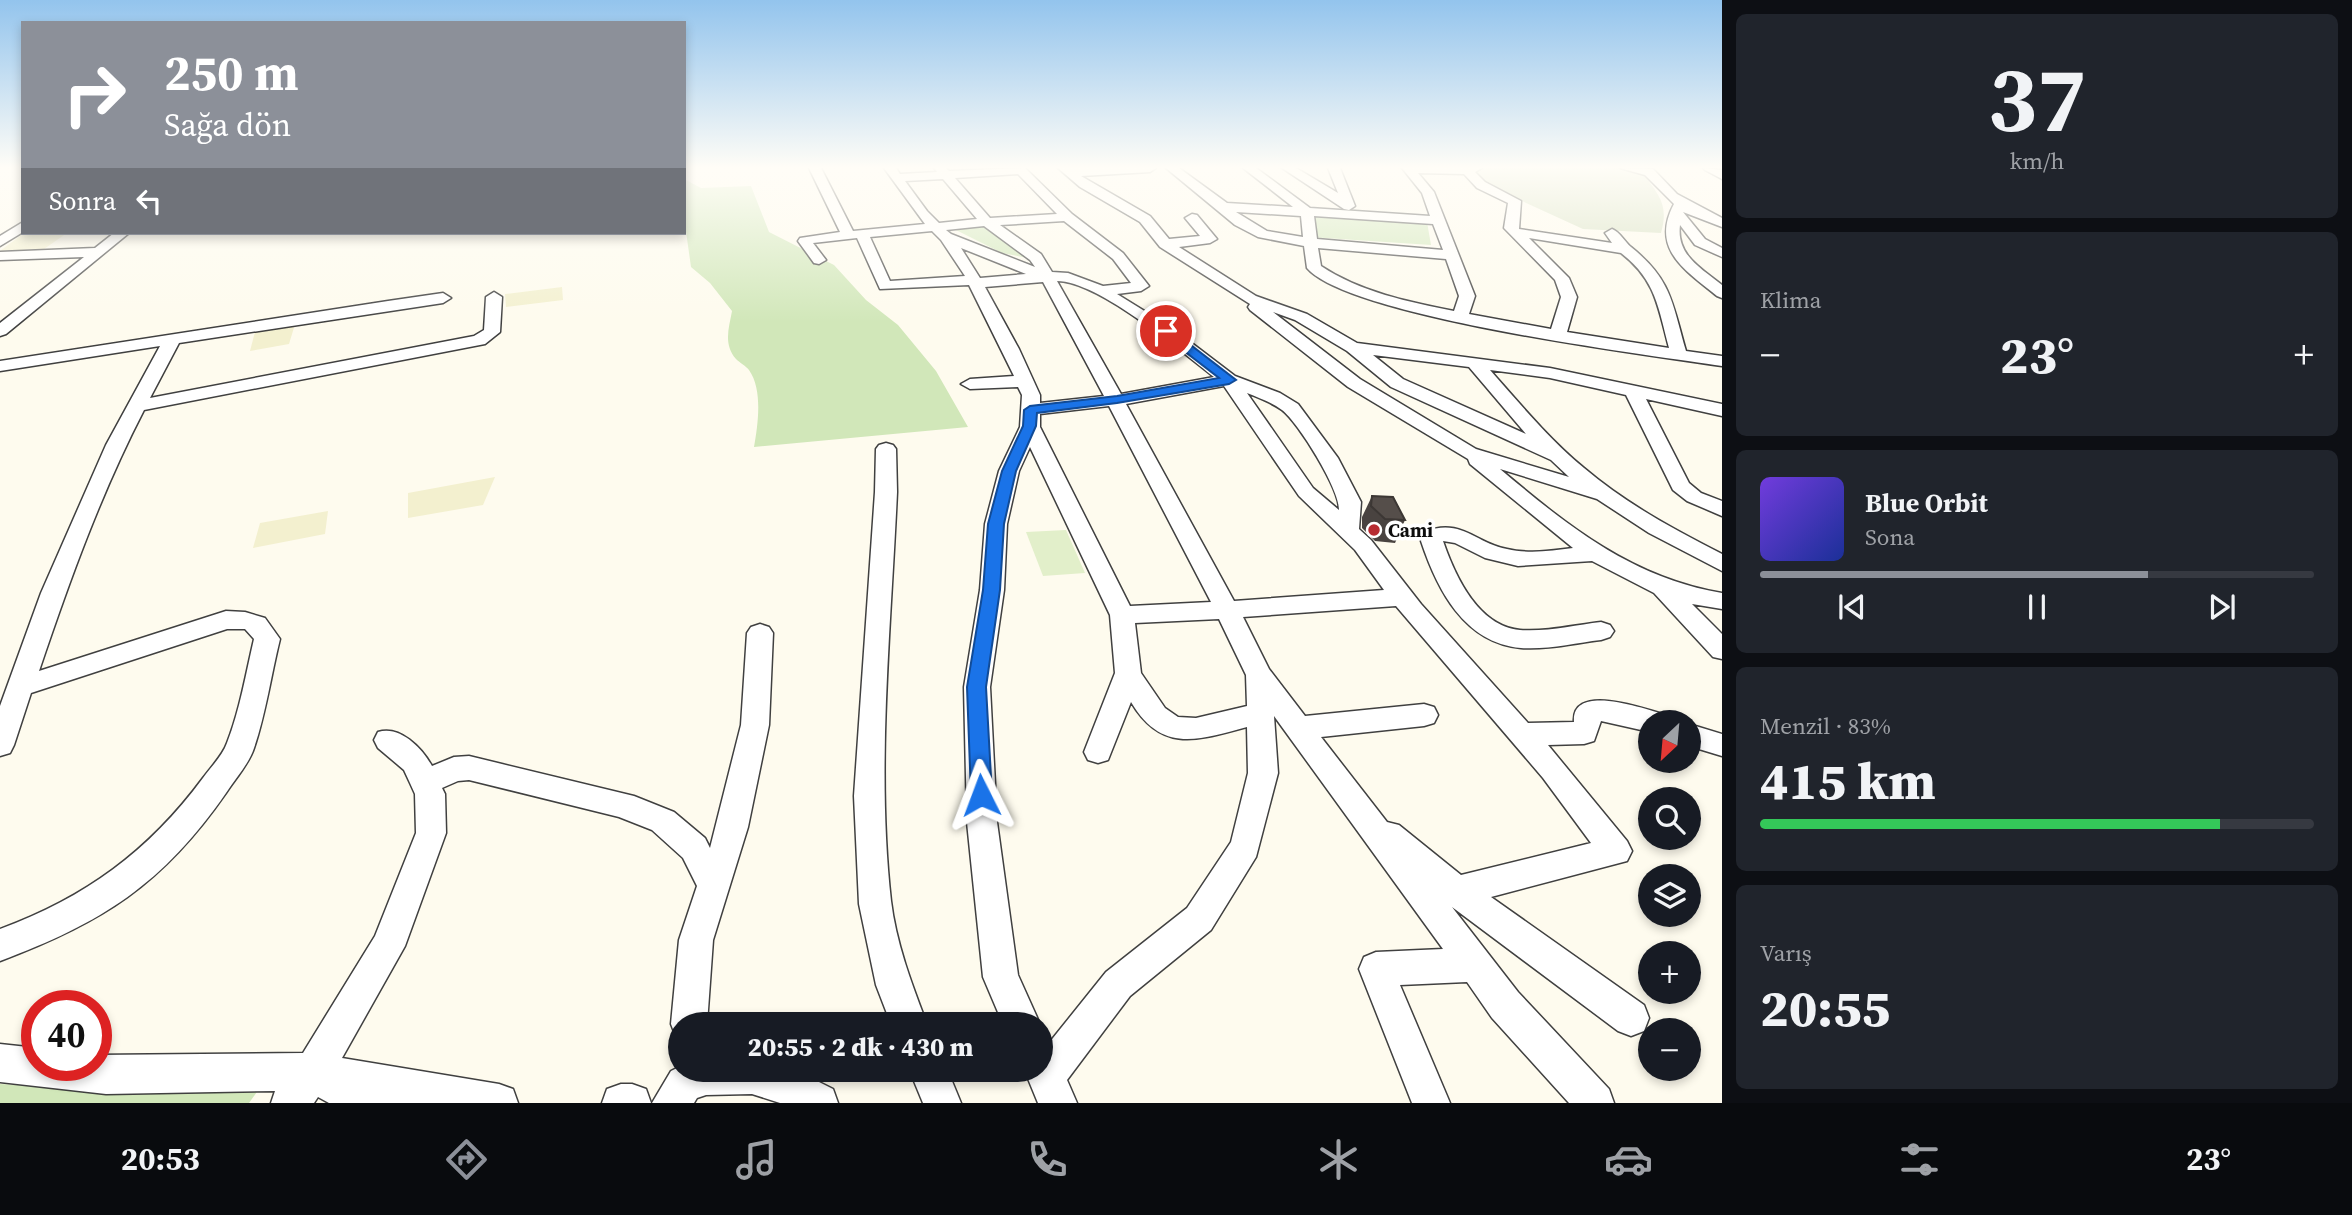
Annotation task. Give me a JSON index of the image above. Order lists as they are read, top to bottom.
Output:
{
  "places": ["Cami"],
  "north": "bottom left",
  "page": {
    "tile": [
      ["37", "km/h"],
      "Klima",
      ["Menzil · 83%", "415 km"],
      ["Varış", "20:55"]
    ],
    "turn": ["250 m", "Sağa dön"],
    "then": "Sonra",
    "heat": ["−", "23°", "+"],
    "song": ["Blue Orbit", "Sona"],
    "map_buttons": ["+", "−"],
    "limit": "40",
    "trip": "20:55 · 2 dk · 430 m",
    "tabs": ["20:53", "23°"]
  }
}
